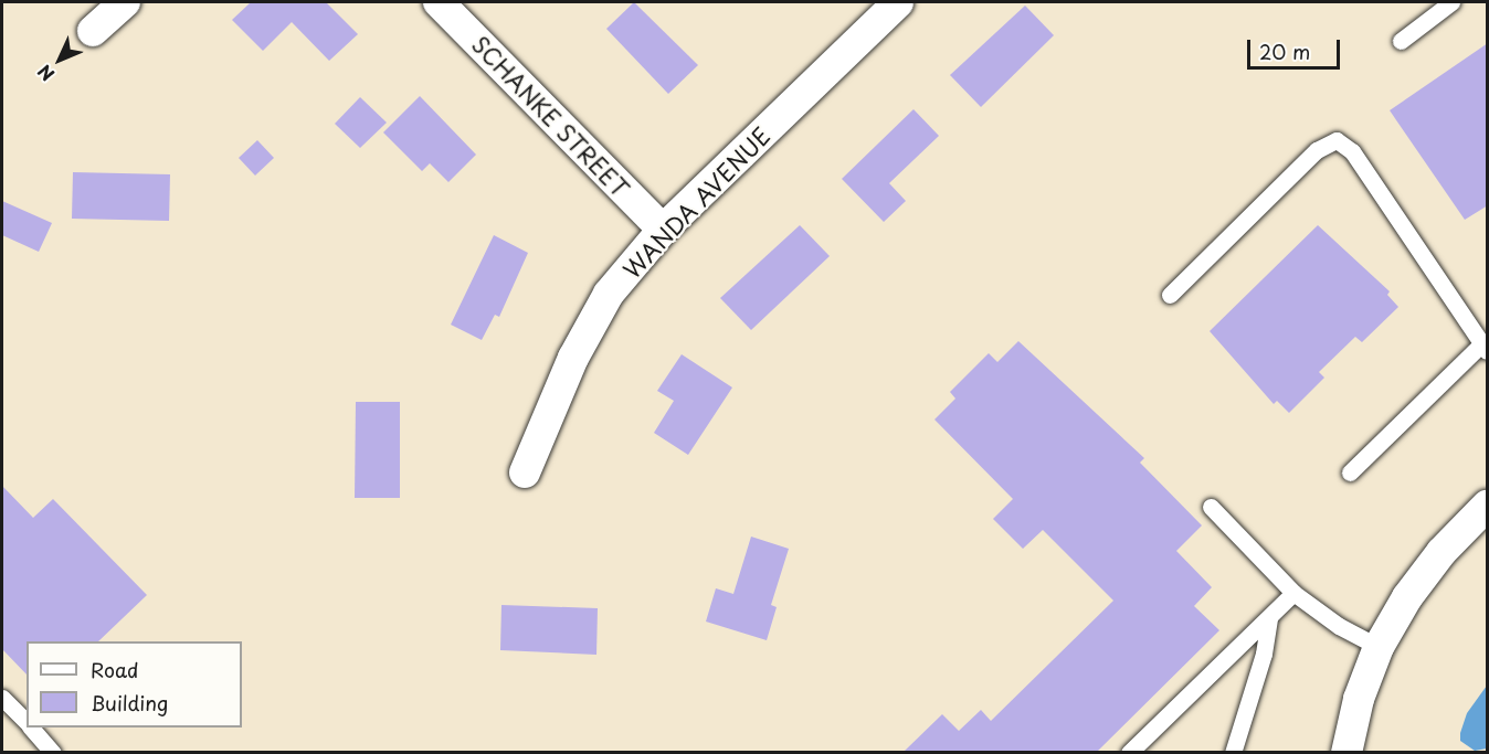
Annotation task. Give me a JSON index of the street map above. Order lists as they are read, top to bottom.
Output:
{
  "streets": {
    "street": ["SCHANKE STREET", "WANDA AVENUE"]
  },
  "crossings": [
    ["SCHANKE STREET", "WANDA AVENUE"]
  ],
  "legend": ["Road", "Building"],
  "scale_bar": "20 m",
  "north": "bottom left"
}
